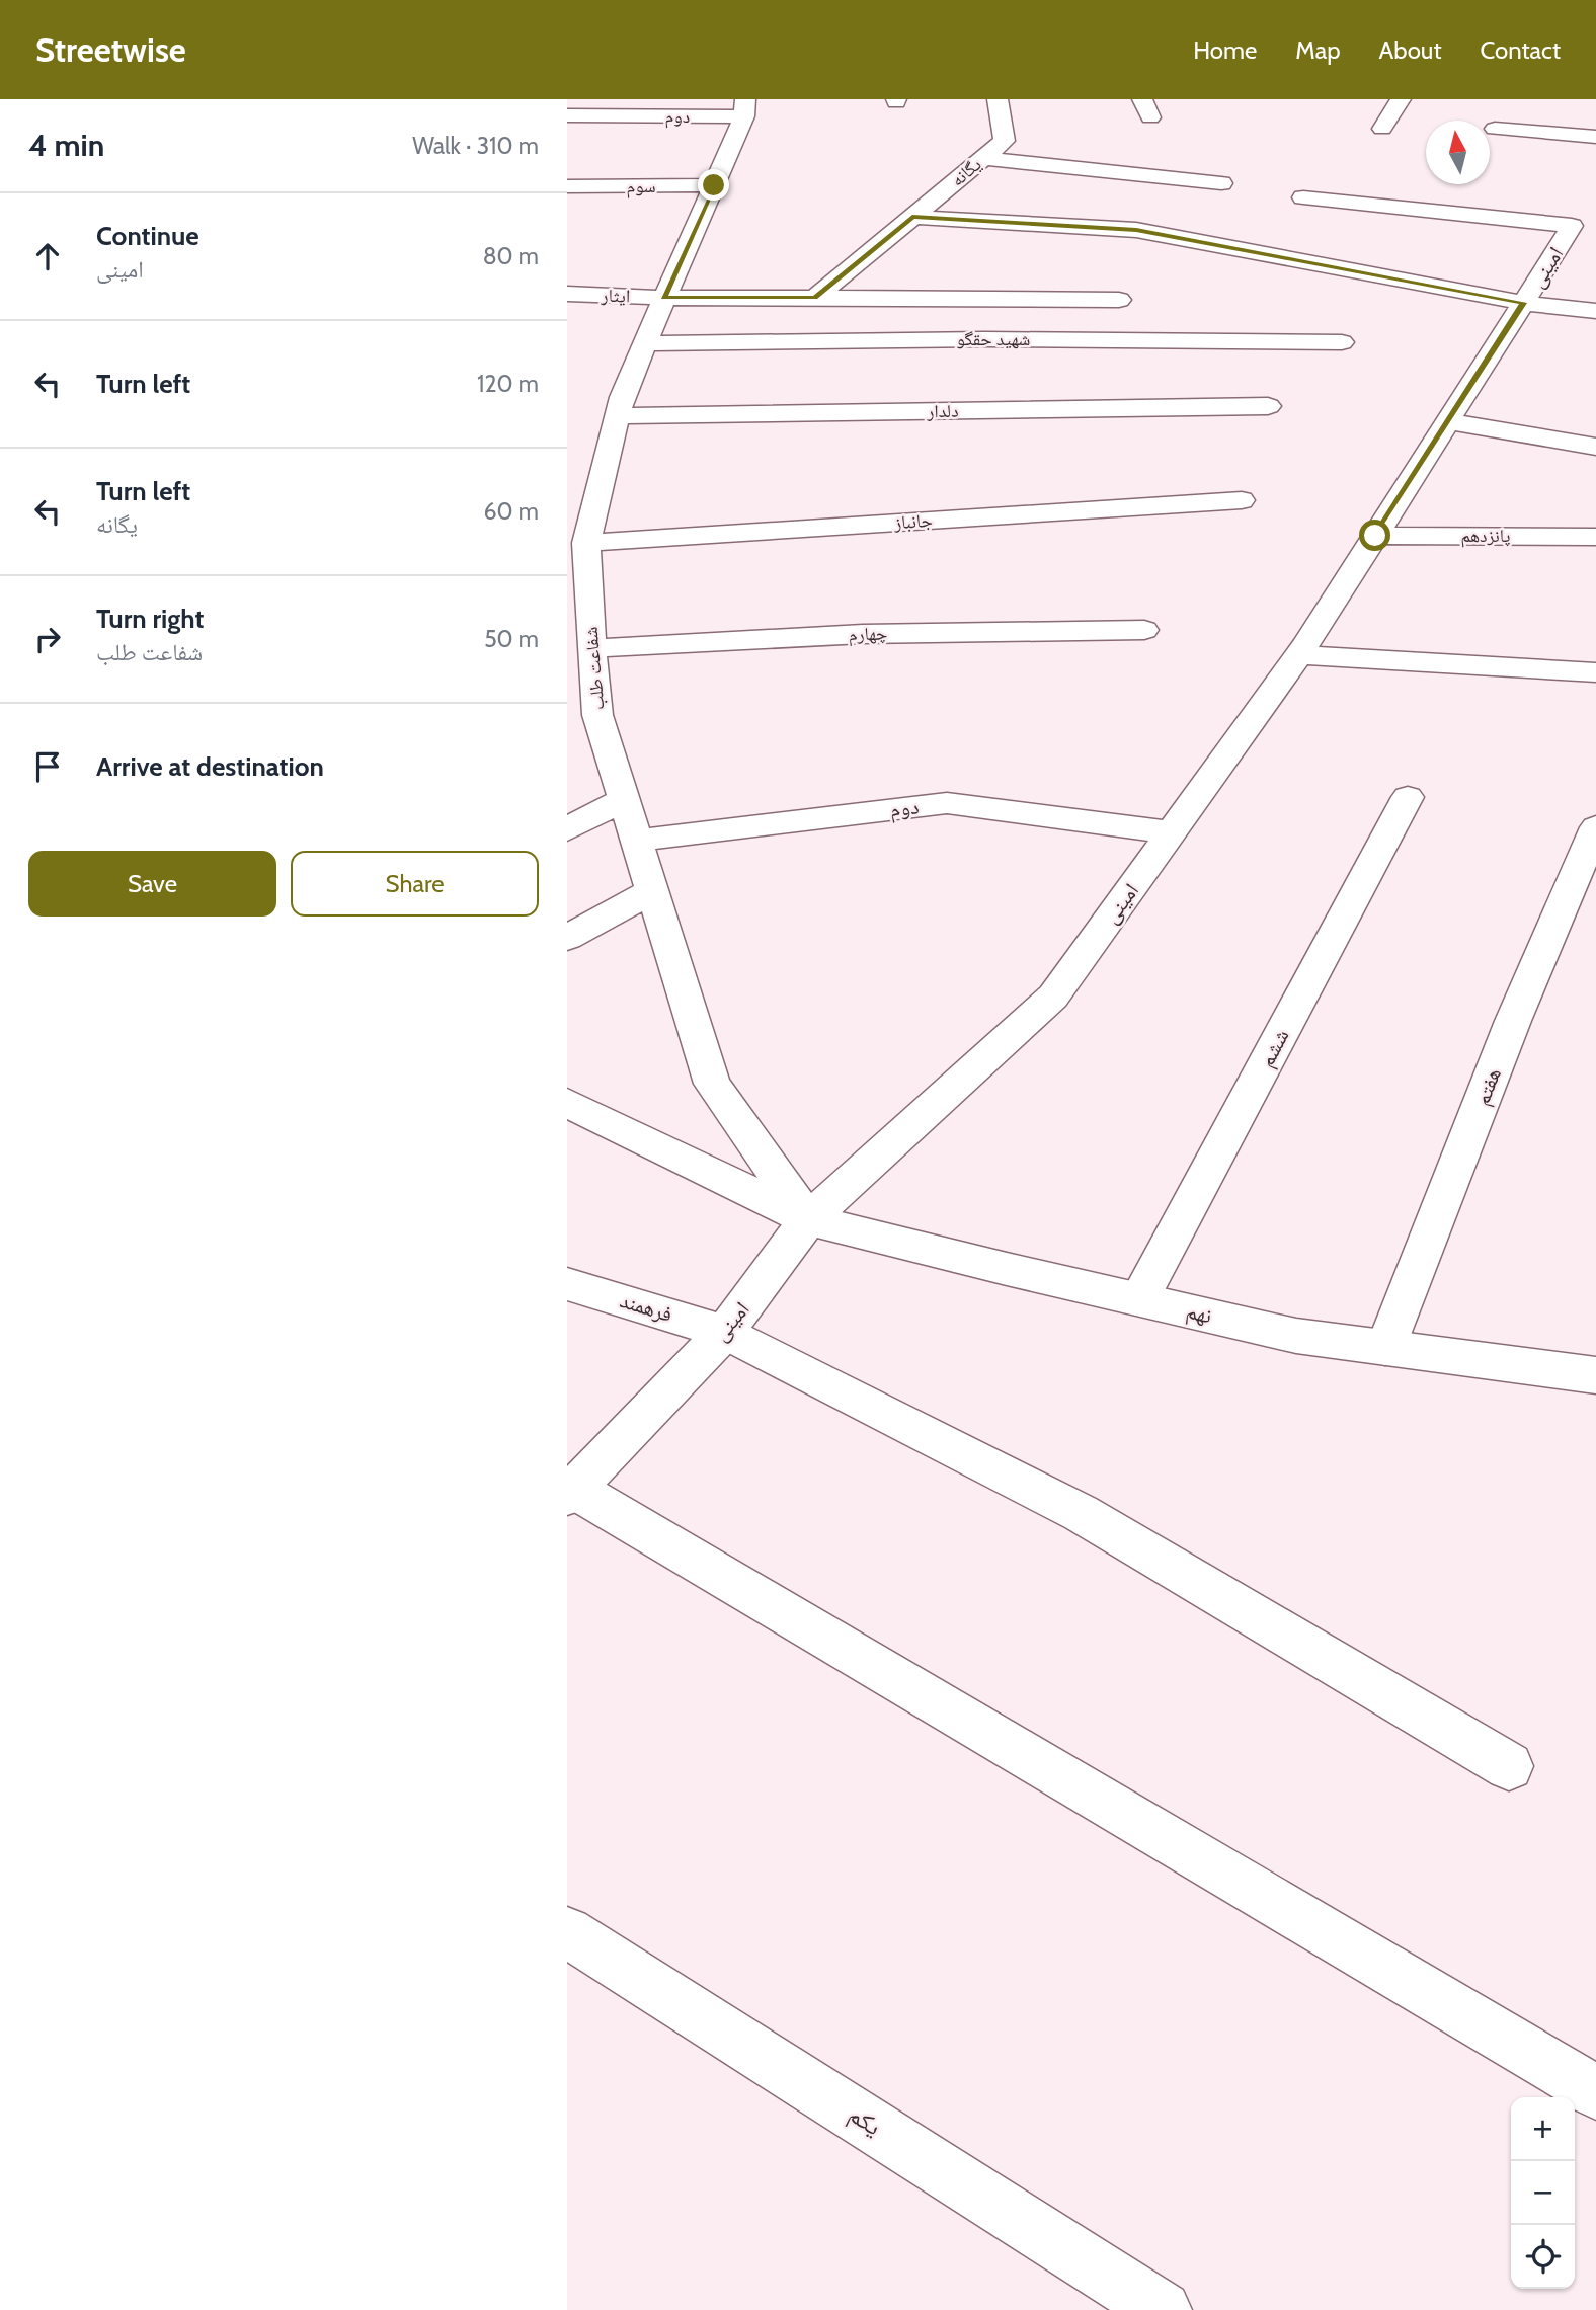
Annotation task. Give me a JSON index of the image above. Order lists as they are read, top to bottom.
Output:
{
  "streets": {
    "street": [
      "دوم",
      "یگانه",
      "سوم",
      "امینی",
      "ایثار",
      "شهید حقگو",
      "دلدار",
      "جانباز",
      "پانزدهم",
      "چهارم",
      "شفاعت طلب",
      "ششم",
      "هفتم",
      "فرهمند",
      "نهم",
      "یکم"
    ]
  },
  "crossings": [
    ["دوم", "امینی"],
    ["دوم", "شفاعت طلب"],
    ["سوم", "شفاعت طلب"],
    ["امینی", "پانزدهم"],
    ["امینی", "شفاعت طلب"],
    ["امینی", "فرهمند"],
    ["امینی", "نهم"],
    ["ایثار", "شفاعت طلب"],
    ["شهید حقگو", "شفاعت طلب"],
    ["دلدار", "شفاعت طلب"],
    ["جانباز", "شفاعت طلب"],
    ["چهارم", "شفاعت طلب"],
    ["شفاعت طلب", "نهم"],
    ["ششم", "نهم"],
    ["هفتم", "نهم"]
  ],
  "north": "top",
  "page": {
    "header": "Streetwise",
    "nav": [
      "Home",
      "Map",
      "About",
      "Contact"
    ],
    "heading": ["4 min", "Walk · 310 m"],
    "list": [
      ["Continue", "امینی", "80 m"],
      ["Turn left", "120 m"],
      ["Turn left", "یگانه", "60 m"],
      ["Turn right", "شفاعت طلب", "50 m"],
      "Arrive at destination"
    ],
    "buttons": ["Save", "Share"],
    "map_buttons": ["+", "−"]
  }
}
